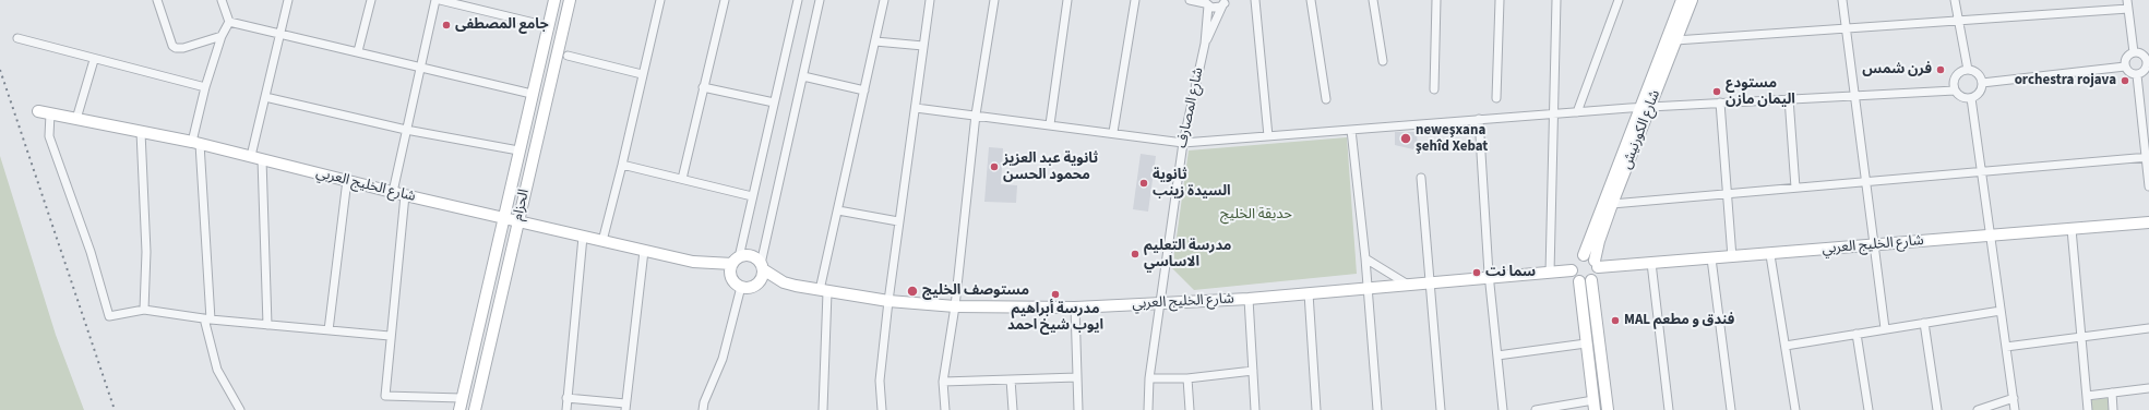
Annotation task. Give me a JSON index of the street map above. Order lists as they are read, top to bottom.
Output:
{
  "streets": {
    "street": [
      "شارع المصارف",
      "شارع الكورنيش",
      "شارع الخليج العربي",
      "الحزام"
    ]
  },
  "crossings": [
    ["شارع المصارف", "شارع الخليج العربي"],
    ["شارع الكورنيش", "شارع الخليج العربي"],
    ["شارع الخليج العربي", "الحزام"]
  ],
  "parks": ["حديقة الخليج"],
  "places": [
    "جامع المصطفى",
    "فرن شمس",
    "orchestra rojava",
    "مستودع اليمان مازن",
    "neweşxana şehîd Xebat",
    "ثانوية عبد العزيز محمود الحسن",
    "ثانوية السيدة زينب",
    "مدرسة التعليم الاساسي",
    "سما نت",
    "مستوصف الخليج",
    "مدرسة أبراهيم ايوب شيخ احمد",
    "MAL فندق و مطعم"
  ]
}
